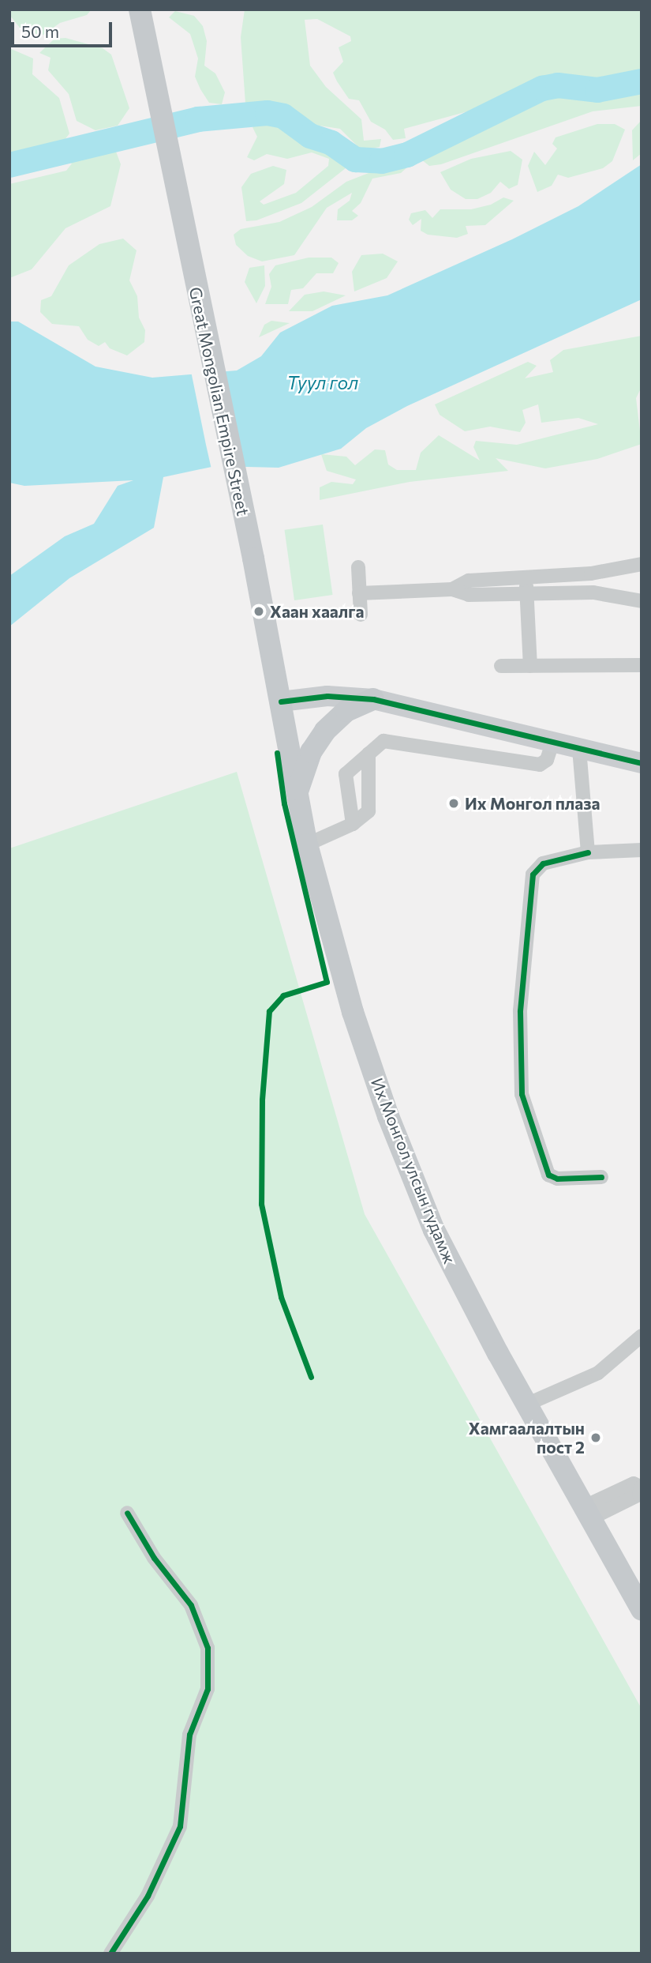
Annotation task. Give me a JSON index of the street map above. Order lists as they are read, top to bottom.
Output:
{
  "streets": {
    "main road": ["Great Mongolian Empire Street", "Их Монгол улсын гудамж"]
  },
  "crossings": [
    ["Great Mongolian Empire Street", "Их Монгол улсын гудамж"]
  ],
  "water": ["Туул гол"],
  "places": ["Хаан хаалга", "Их Монгол плаза", "Хамгаалалтын пост 2"],
  "scale_bar": "50 m"
}
